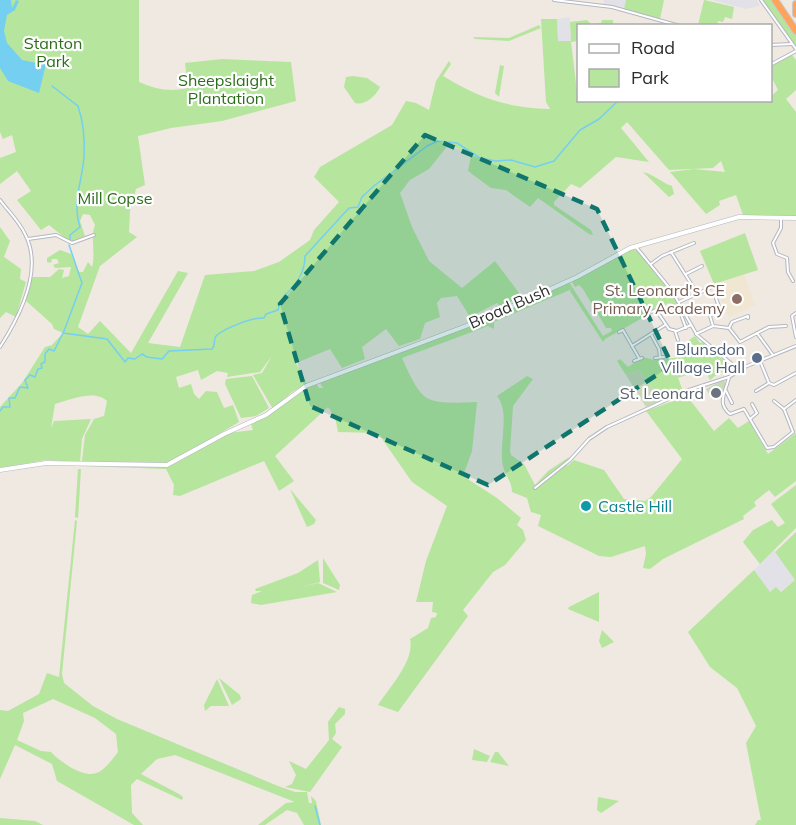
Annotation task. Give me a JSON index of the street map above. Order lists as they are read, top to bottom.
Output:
{
  "streets": {
    "main road": ["Broad Bush"]
  },
  "parks": ["Stanton Park", "Sheepslaight Plantation", "Mill Copse"],
  "places": [
    "St. Leonard's CE Primary Academy",
    "Blunsdon Village Hall",
    "St. Leonard",
    "Castle Hill"
  ],
  "legend": ["Road", "Park"]
}
